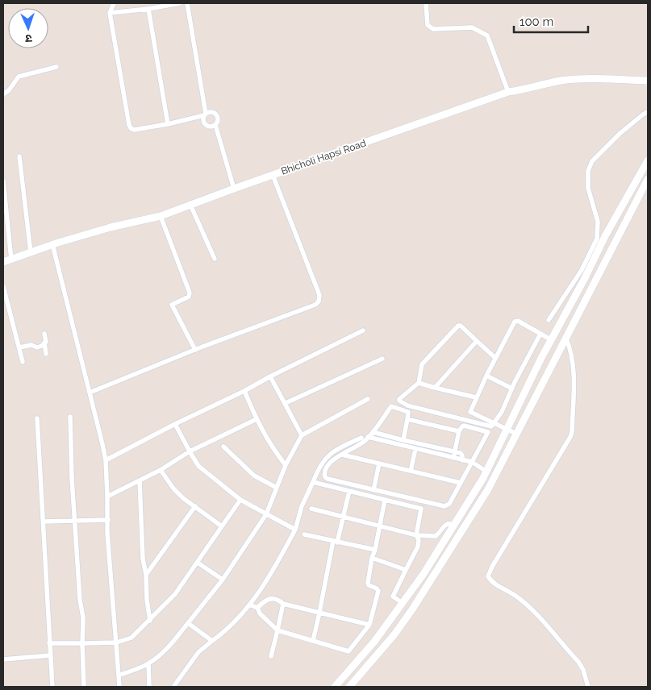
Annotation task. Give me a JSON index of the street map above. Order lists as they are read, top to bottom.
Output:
{
  "streets": {
    "street": ["Bhicholi Hapsi Road"]
  },
  "scale_bar": "100 m",
  "north": "bottom"
}
